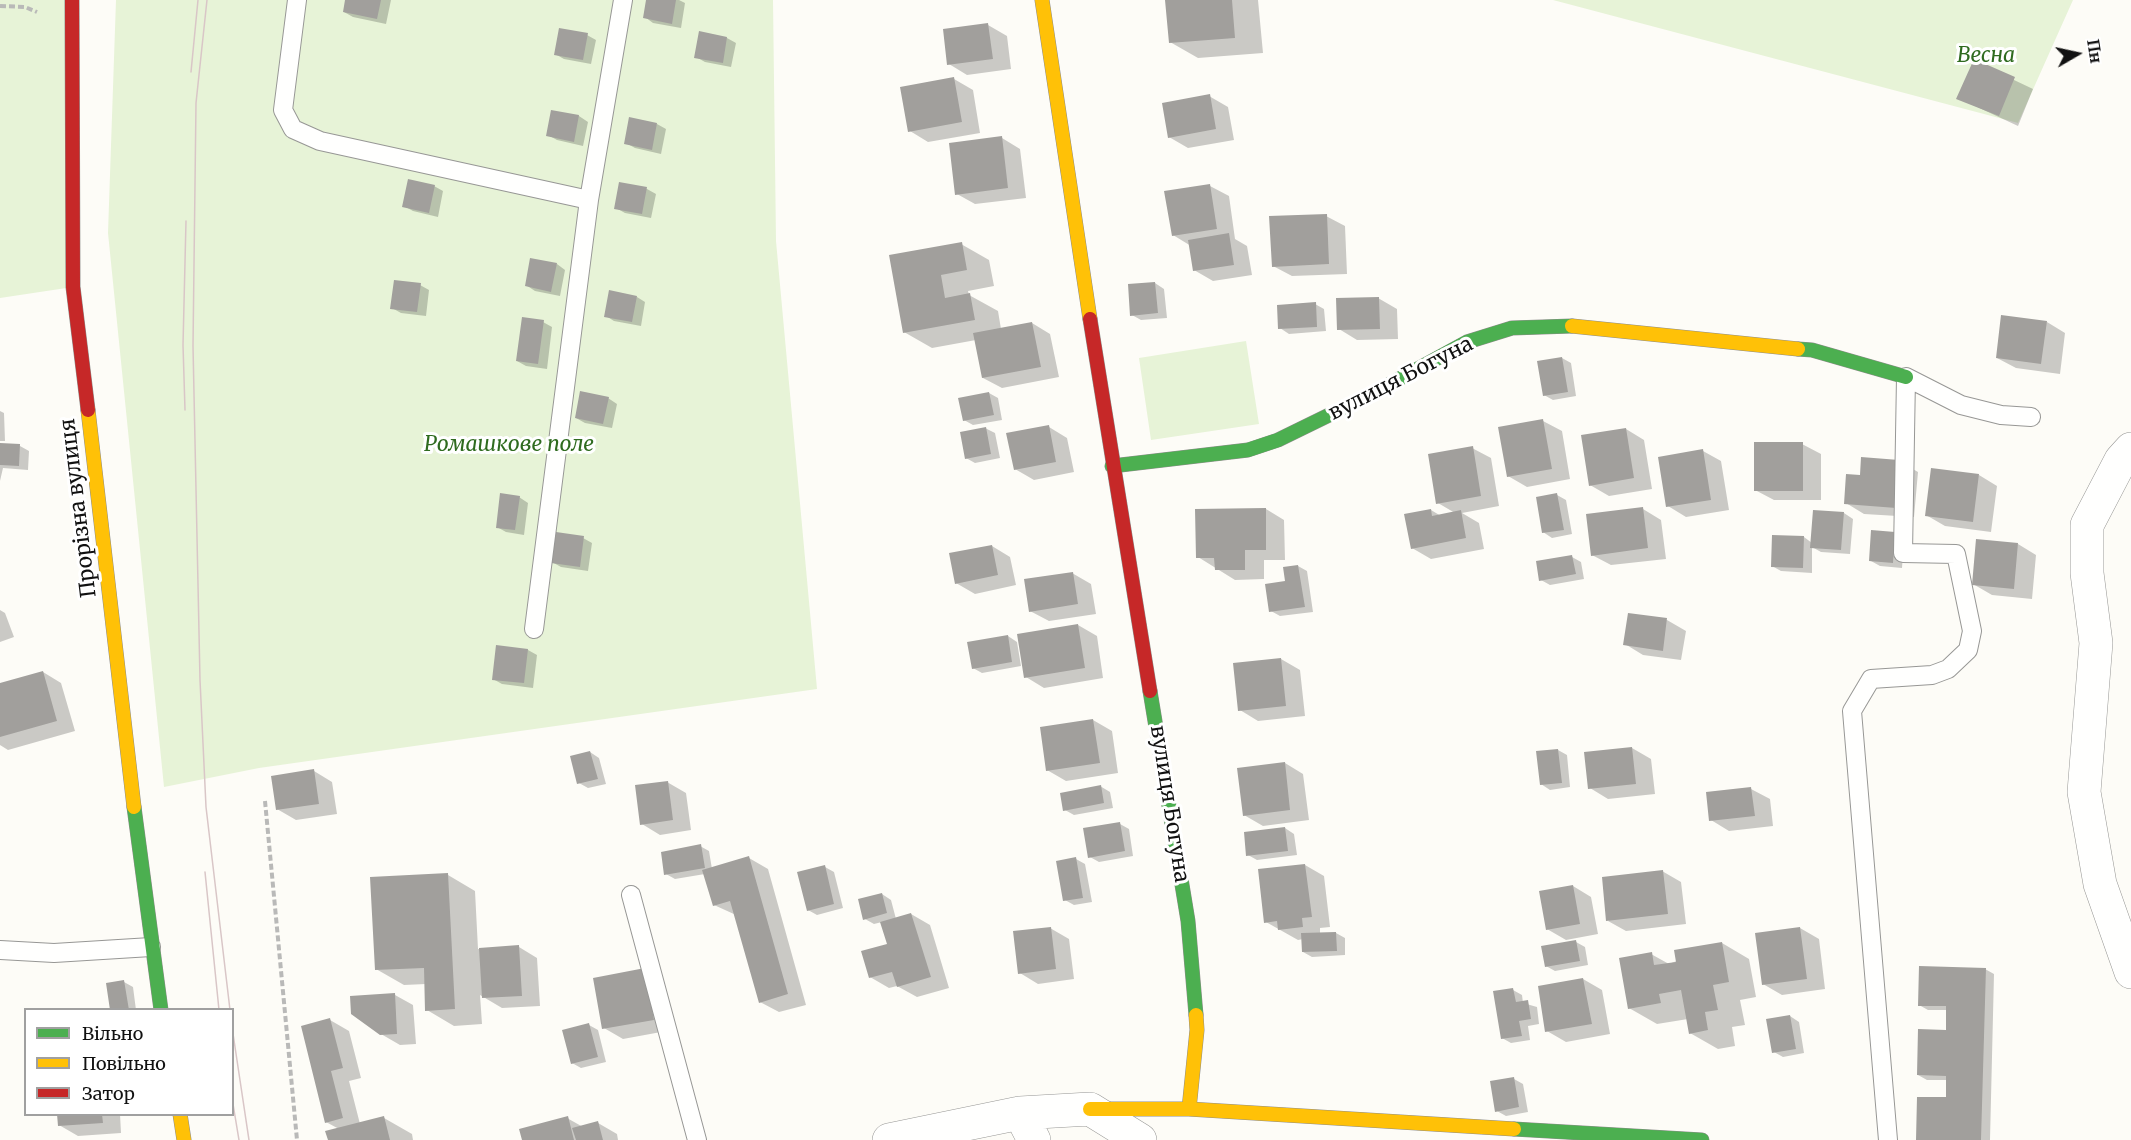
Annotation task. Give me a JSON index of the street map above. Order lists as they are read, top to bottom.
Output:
{
  "streets": {
    "street": ["вулиця Богуна", "Прорізна вулиця"]
  },
  "parks": ["Весна", "Ромашкове поле"],
  "legend": ["Вільно", "Повільно", "Затор"],
  "north": "right"
}
